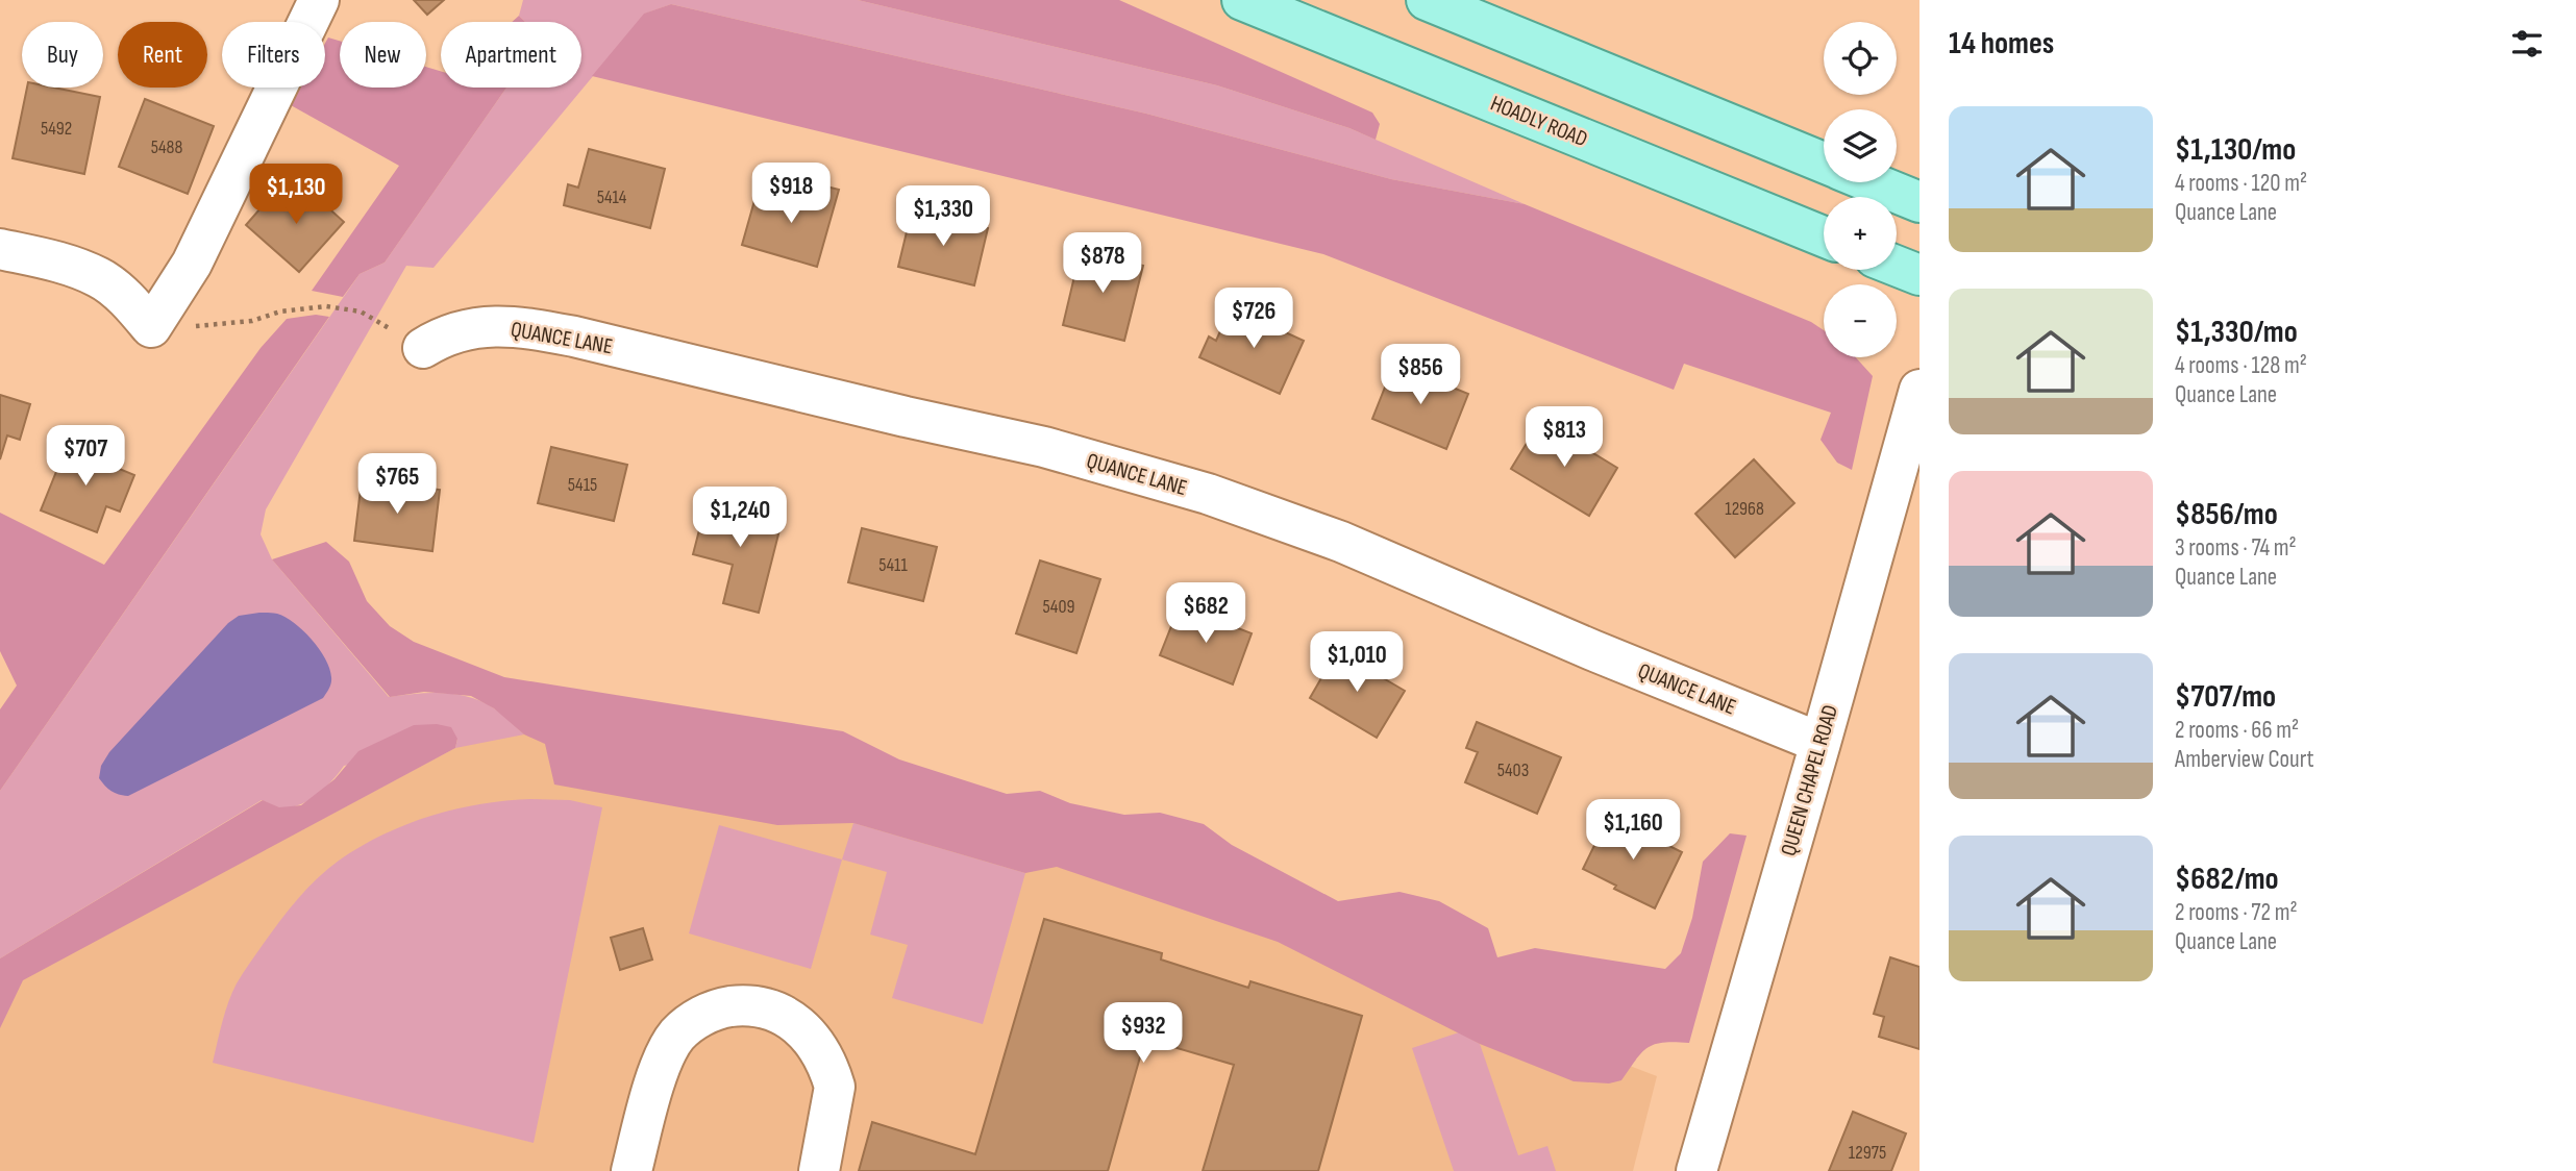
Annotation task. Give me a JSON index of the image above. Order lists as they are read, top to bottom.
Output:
{
  "streets": {
    "main road": ["HOADLY ROAD"],
    "street": ["QUANCE LANE", "QUEEN CHAPEL ROAD"]
  },
  "crossings": [
    ["QUANCE LANE", "QUEEN CHAPEL ROAD"]
  ],
  "house_numbers": [
    "5492",
    "5488",
    "5414",
    "5415",
    "12968",
    "5411",
    "5409",
    "5403",
    "12975"
  ],
  "page": {
    "heading": "14 homes",
    "map_buttons": ["+", "−"],
    "chip": [
      "Buy",
      "Rent",
      "Filters",
      "New",
      "Apartment"
    ],
    "list": [
      {
        "name": "$1,130/mo",
        "note": "4 rooms · 120 m² · Quance Lane"
      },
      {
        "name": "$1,330/mo",
        "note": "4 rooms · 128 m² · Quance Lane"
      },
      {
        "name": "$856/mo",
        "note": "3 rooms · 74 m² · Quance Lane"
      },
      {
        "name": "$707/mo",
        "note": "2 rooms · 66 m² · Amberview Court"
      },
      {
        "name": "$682/mo",
        "note": "2 rooms · 72 m² · Quance Lane"
      }
    ],
    "price": [
      "$918",
      "$1,130",
      "$1,330",
      "$878",
      "$726",
      "$856",
      "$813",
      "$707",
      "$765",
      "$1,240",
      "$682",
      "$1,010",
      "$1,160",
      "$932"
    ]
  }
}
